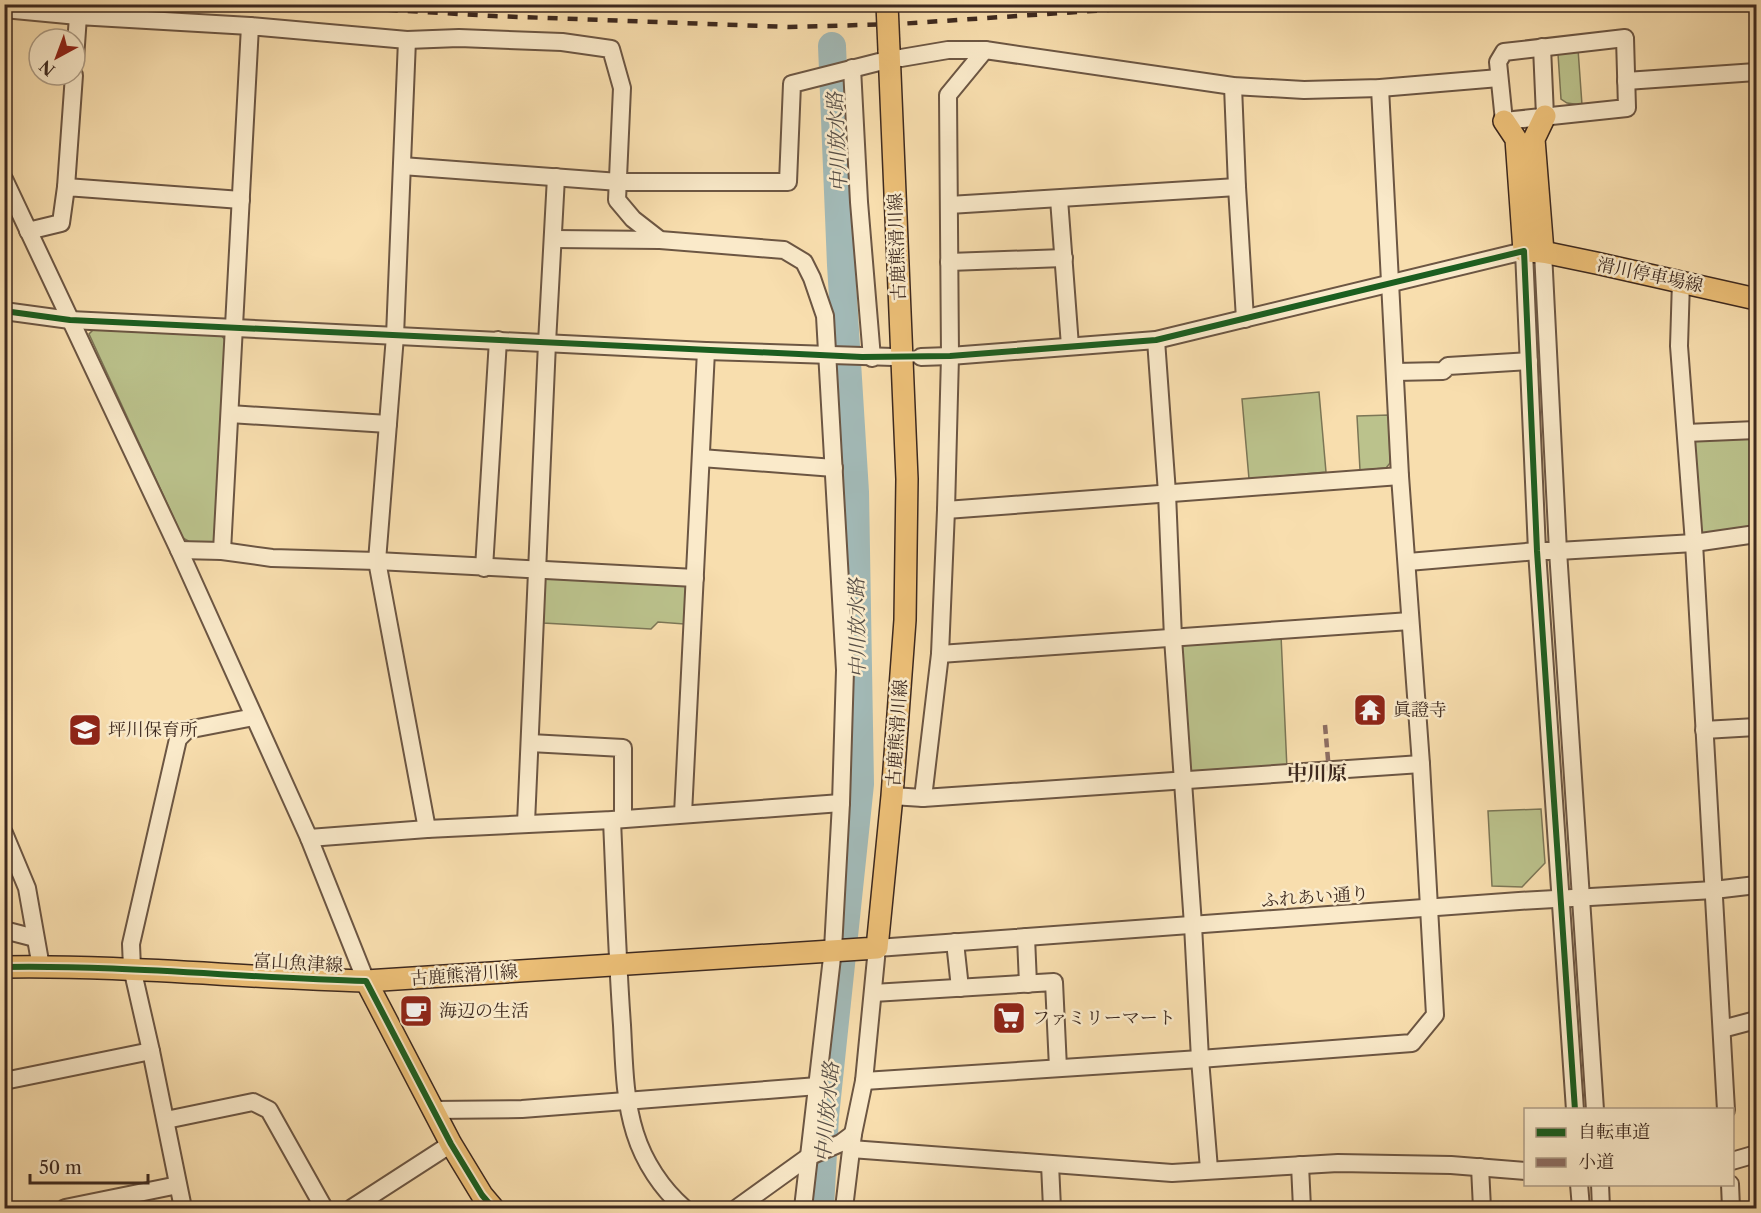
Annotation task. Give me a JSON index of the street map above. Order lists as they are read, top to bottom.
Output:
{
  "streets": {
    "main road": ["古鹿熊滑川線", "滑川停車場線", "富山魚津線"],
    "street": ["ふれあい通り"]
  },
  "crossings": [
    ["古鹿熊滑川線", "ふれあい通り"],
    ["古鹿熊滑川線", "富山魚津線"]
  ],
  "districts": ["中川原"],
  "water": ["中川放水路"],
  "places": {
    "temple": ["眞證寺"],
    "school or university": ["坪川保育所"],
    "cafe": ["海辺の生活"],
    "supermarket": ["ファミリーマート"]
  },
  "legend": ["自転車道", "小道"],
  "scale_bar": "50 m",
  "north": "bottom left"
}
